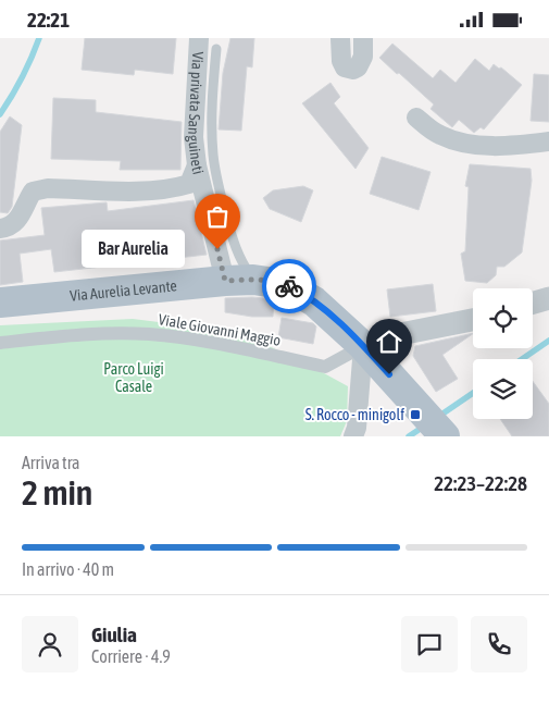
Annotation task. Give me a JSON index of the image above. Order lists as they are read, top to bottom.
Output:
{
  "streets": {
    "main road": ["Via Aurelia Levante"],
    "street": ["Via privata Sanguineti", "Viale Giovanni Maggio"]
  },
  "crossings": [
    ["Via privata Sanguineti", "Via Aurelia Levante"],
    ["Via Aurelia Levante", "Viale Giovanni Maggio"]
  ],
  "parks": ["Parco Luigi Casale"],
  "places": {
    "other": ["Bar Aurelia"],
    "transit": ["S. Rocco - minigolf"]
  },
  "page": {
    "status": "22:21",
    "bubble": "Bar Aurelia",
    "heading": ["2 min", "Arriva tra", "22:23–22:28"],
    "panel": ["Giulia", "Corriere · 4.9"],
    "bar": "In arrivo · 40 m"
  }
}
